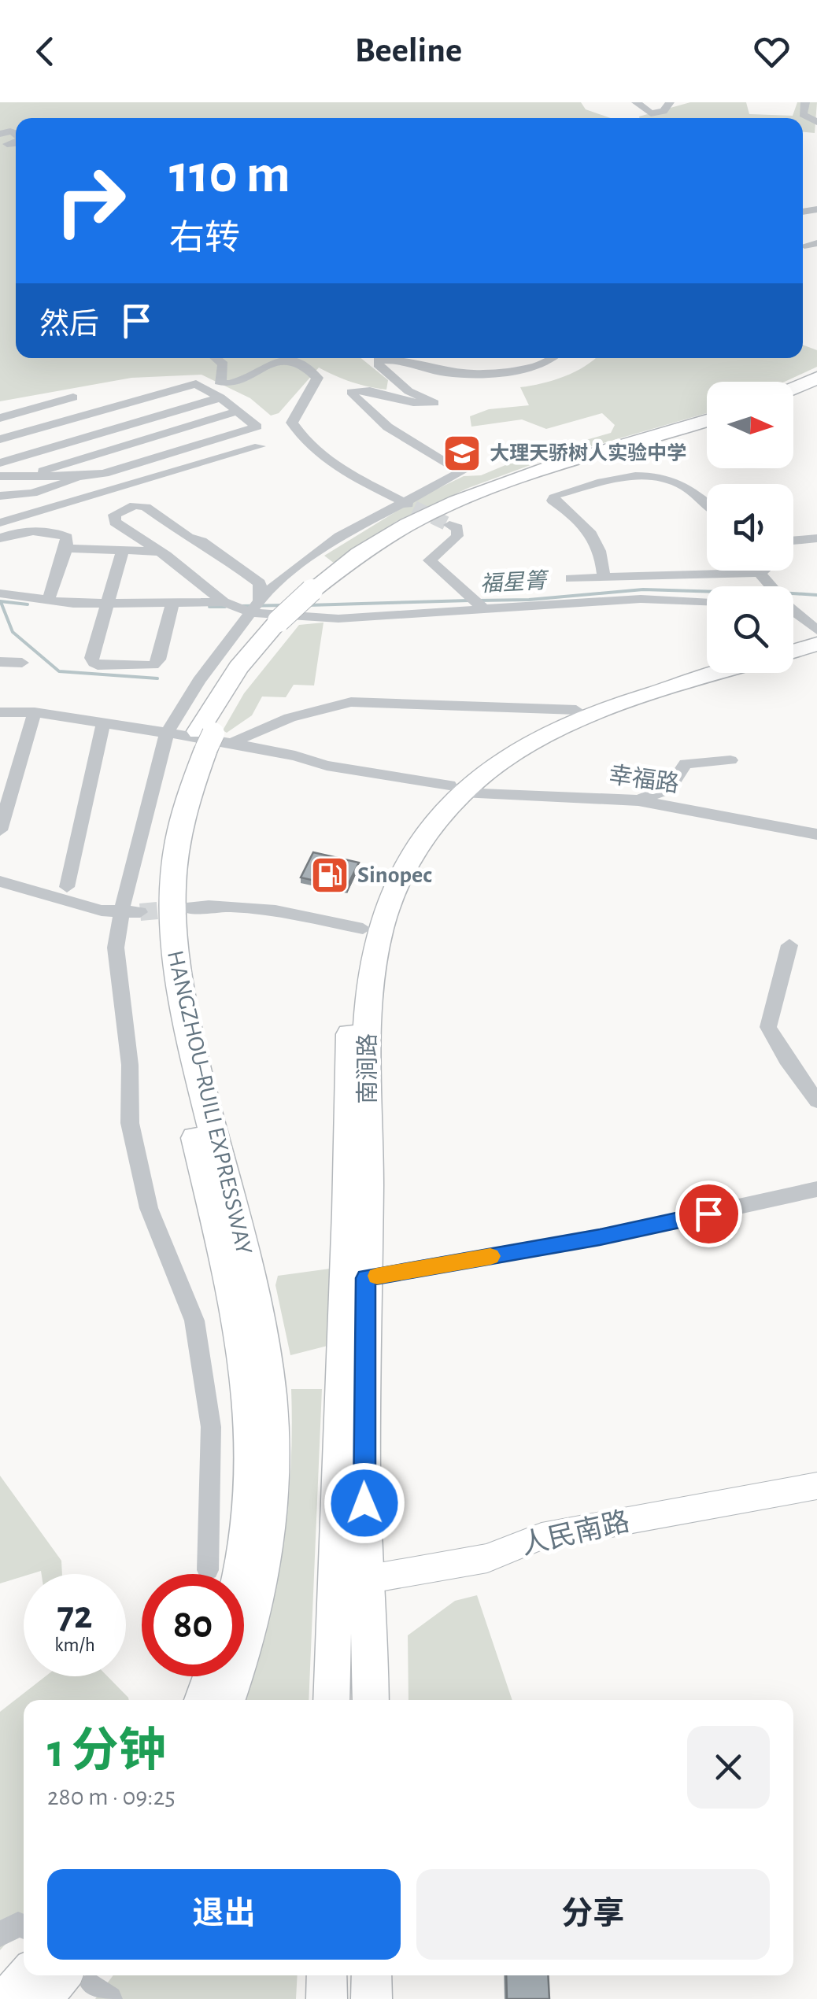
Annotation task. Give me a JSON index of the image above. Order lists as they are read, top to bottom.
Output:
{
  "streets": {
    "highway": ["南涧路", "HANGZHOU–RUILI EXPRESSWAY"],
    "main road": ["人民南路"],
    "street": ["幸福路"]
  },
  "crossings": [
    ["幸福路", "南涧路"],
    ["幸福路", "HANGZHOU–RUILI EXPRESSWAY"],
    ["南涧路", "人民南路"]
  ],
  "water": ["福星箐"],
  "places": {
    "school or university": ["大理天骄树人实验中学"],
    "fuel station": ["Sinopec"]
  },
  "north": "right",
  "page": {
    "header": "Beeline",
    "turn": ["110 m", "右转"],
    "then": "然后",
    "speed": "72 km/h",
    "limit": "80",
    "heading": ["1 分钟", "280 m · 09:25"],
    "buttons": ["退出", "分享"]
  }
}
